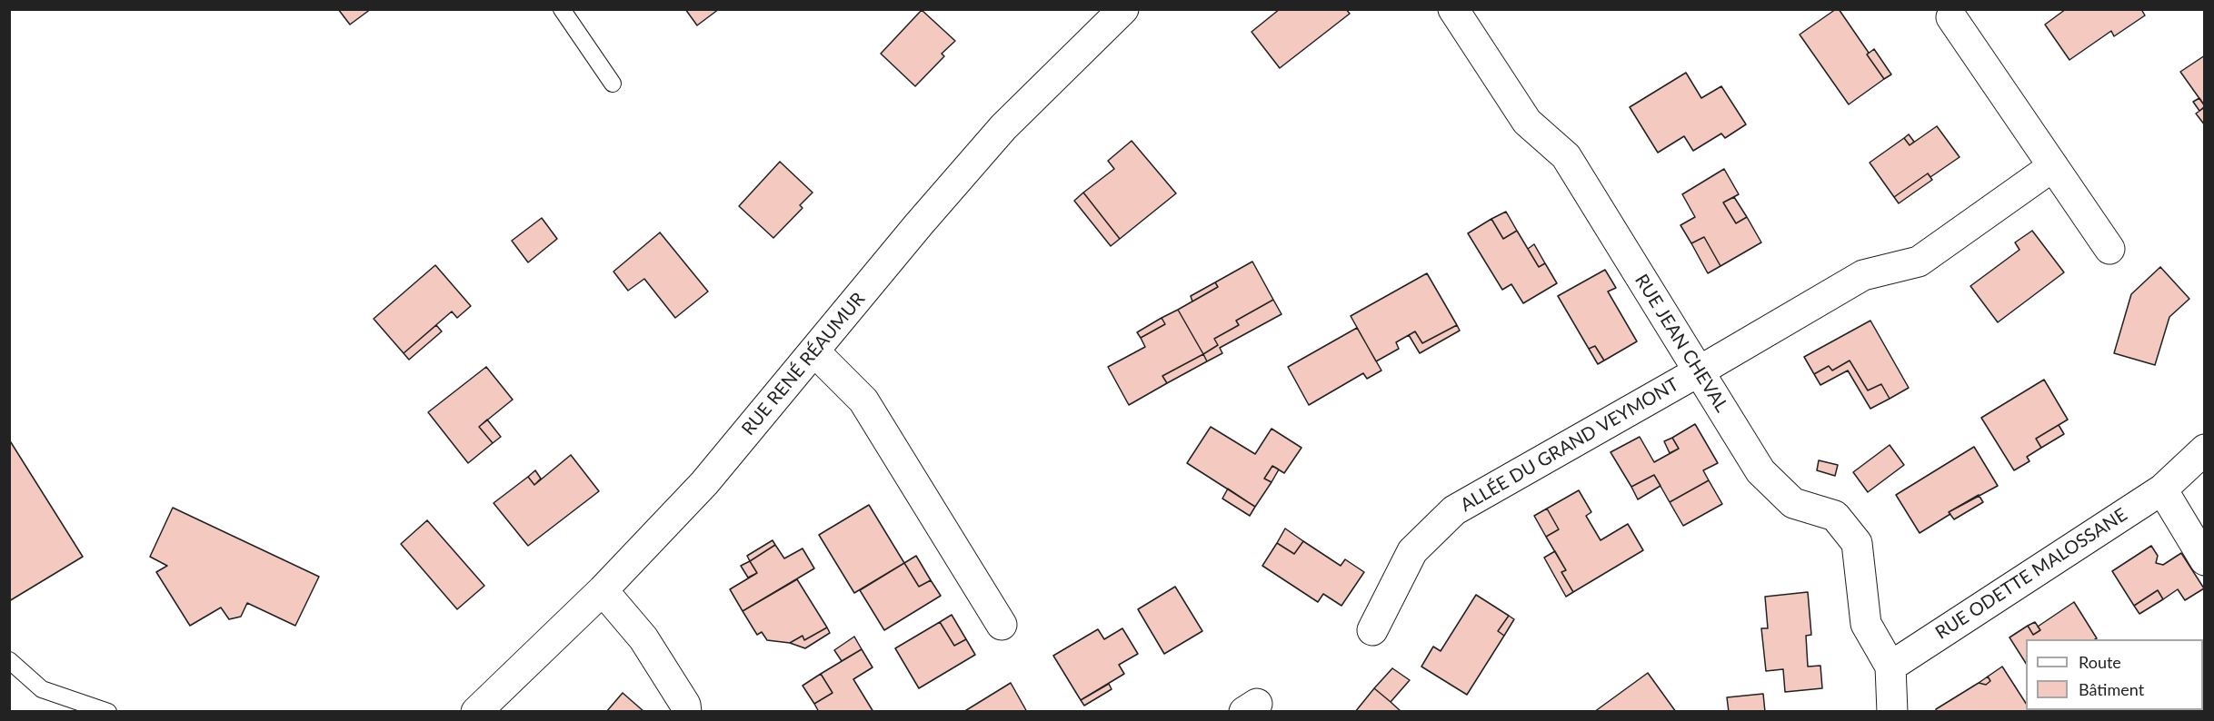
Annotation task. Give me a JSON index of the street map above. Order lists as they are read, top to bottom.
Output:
{
  "streets": {
    "street": [
      "RUE JEAN CHEVAL",
      "RUE RENÉ RÉAUMUR",
      "ALLÉE DU GRAND VEYMONT",
      "RUE ODETTE MALOSSANE"
    ]
  },
  "crossings": [
    ["RUE JEAN CHEVAL", "ALLÉE DU GRAND VEYMONT"],
    ["RUE JEAN CHEVAL", "RUE ODETTE MALOSSANE"]
  ],
  "legend": ["Route", "Bâtiment"]
}
